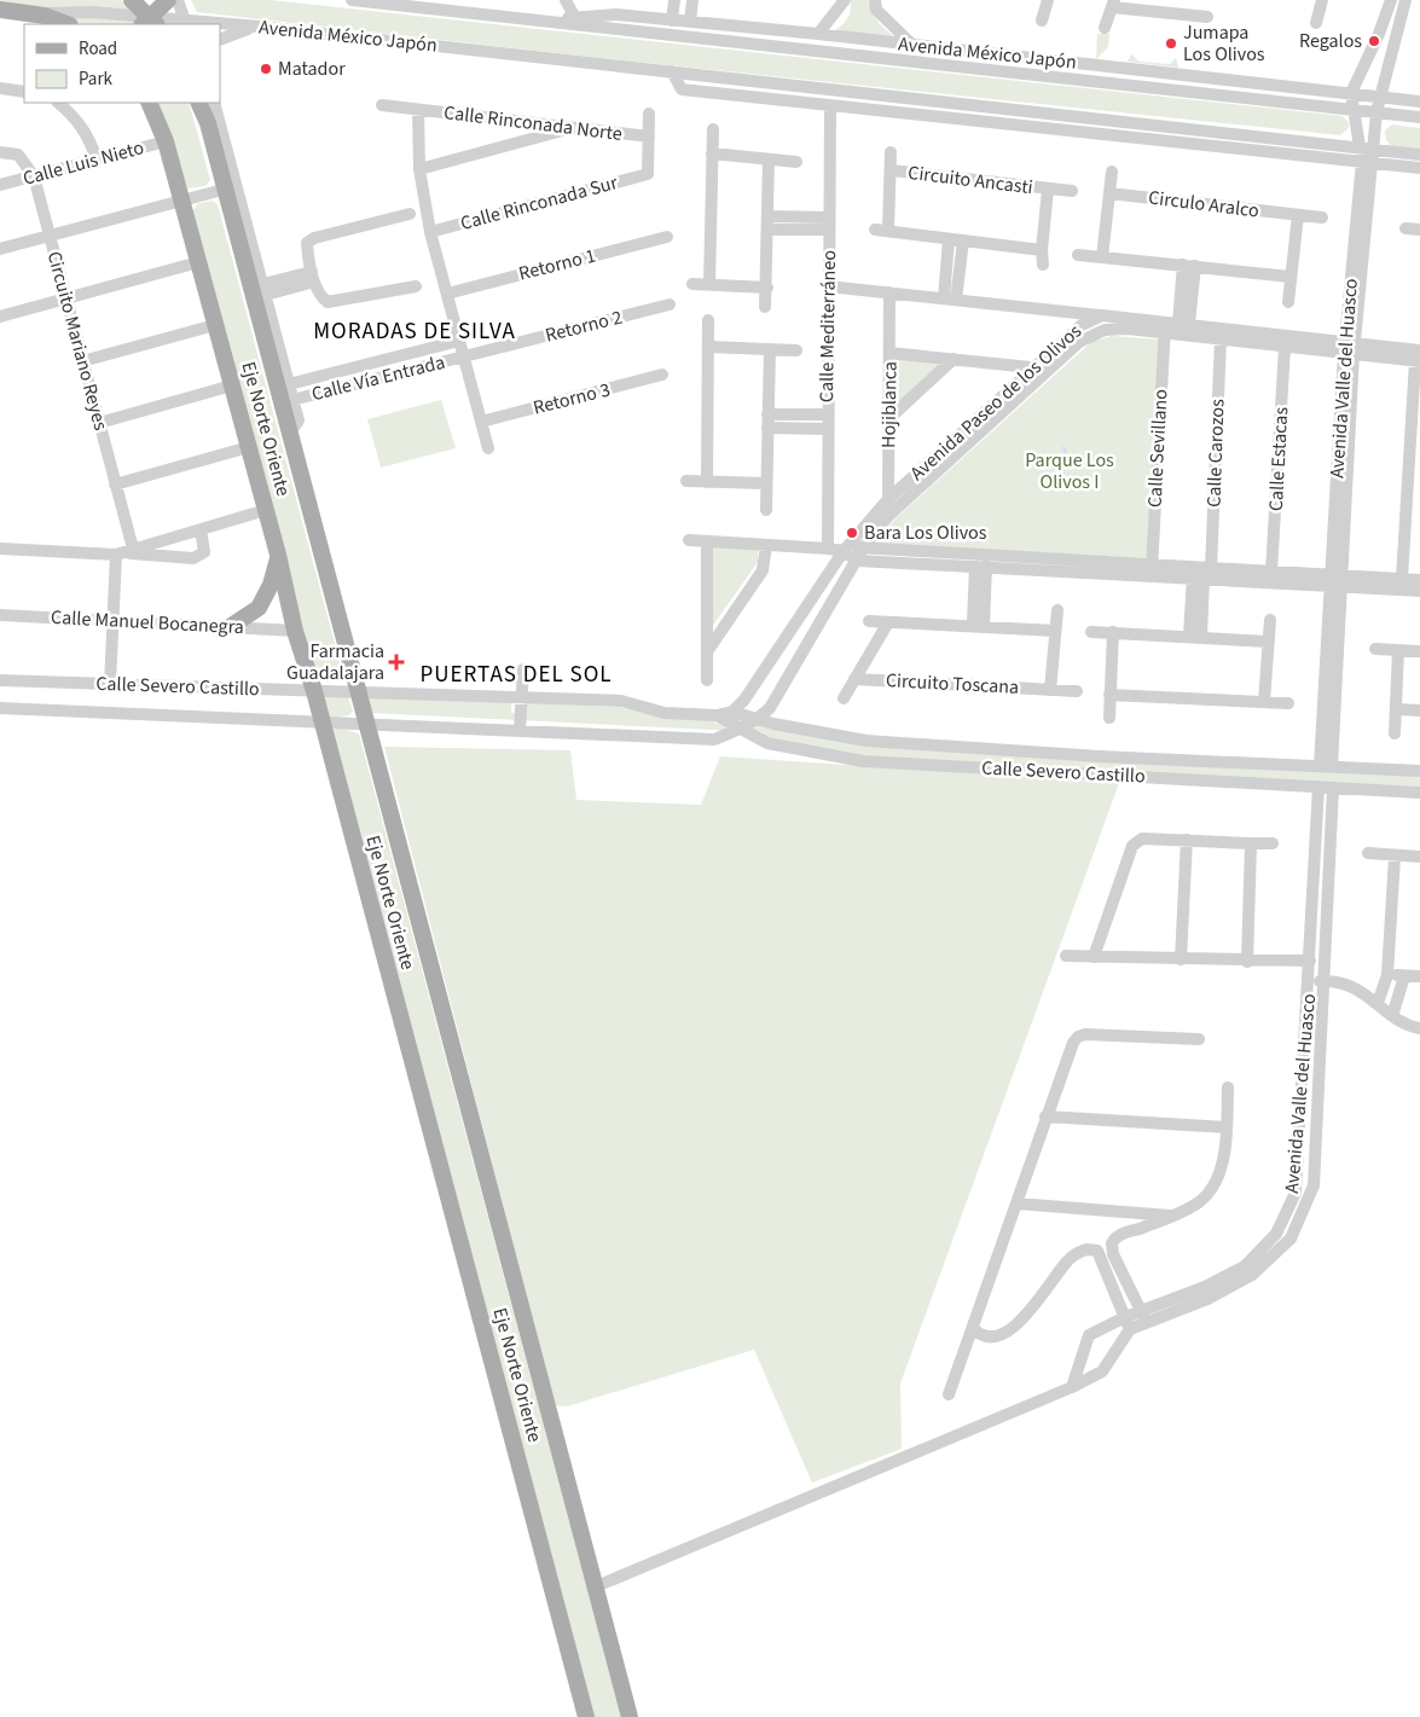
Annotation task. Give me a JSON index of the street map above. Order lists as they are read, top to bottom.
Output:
{
  "streets": {
    "main road": ["Eje Norte Oriente"],
    "street": [
      "Avenida México Japón",
      "Calle Rinconada Norte",
      "Calle Luis Nieto",
      "Circuito Ancasti",
      "Calle Rinconada Sur",
      "Circulo Aralco",
      "Retorno 1",
      "Retorno 2",
      "Calle Mediterráneo",
      "Circuito Mariano Reyes",
      "Calle Vía Entrada",
      "Avenida Valle del Huasco",
      "Retorno 3",
      "Avenida Paseo de los Olivos",
      "Hojiblanca",
      "Calle Sevillano",
      "Calle Carozos",
      "Calle Estacas",
      "Calle Manuel Bocanegra",
      "Circuito Toscana",
      "Calle Severo Castillo"
    ]
  },
  "crossings": [
    ["Avenida México Japón", "Avenida Valle del Huasco"],
    ["Calle Rinconada Norte", "Calle Rinconada Sur"],
    ["Calle Luis Nieto", "Circuito Mariano Reyes"],
    ["Calle Luis Nieto", "Eje Norte Oriente"],
    ["Retorno 2", "Calle Vía Entrada"],
    ["Circuito Mariano Reyes", "Calle Manuel Bocanegra"],
    ["Circuito Mariano Reyes", "Calle Severo Castillo"],
    ["Avenida Valle del Huasco", "Avenida Paseo de los Olivos"],
    ["Avenida Valle del Huasco", "Calle Severo Castillo"],
    ["Avenida Paseo de los Olivos", "Hojiblanca"],
    ["Avenida Paseo de los Olivos", "Calle Sevillano"],
    ["Avenida Paseo de los Olivos", "Calle Carozos"],
    ["Avenida Paseo de los Olivos", "Calle Estacas"],
    ["Avenida Paseo de los Olivos", "Calle Severo Castillo"],
    ["Eje Norte Oriente", "Calle Manuel Bocanegra"],
    ["Eje Norte Oriente", "Calle Severo Castillo"]
  ],
  "districts": ["MORADAS DE SILVA", "PUERTAS DEL SOL"],
  "parks": ["Parque Los Olivos I"],
  "places": {
    "other": [
      "Regalos",
      "Jumapa Los Olivos",
      "Matador",
      "Bara Los Olivos"
    ],
    "health": ["Farmacia Guadalajara"]
  },
  "legend": ["Road", "Park"]
}
